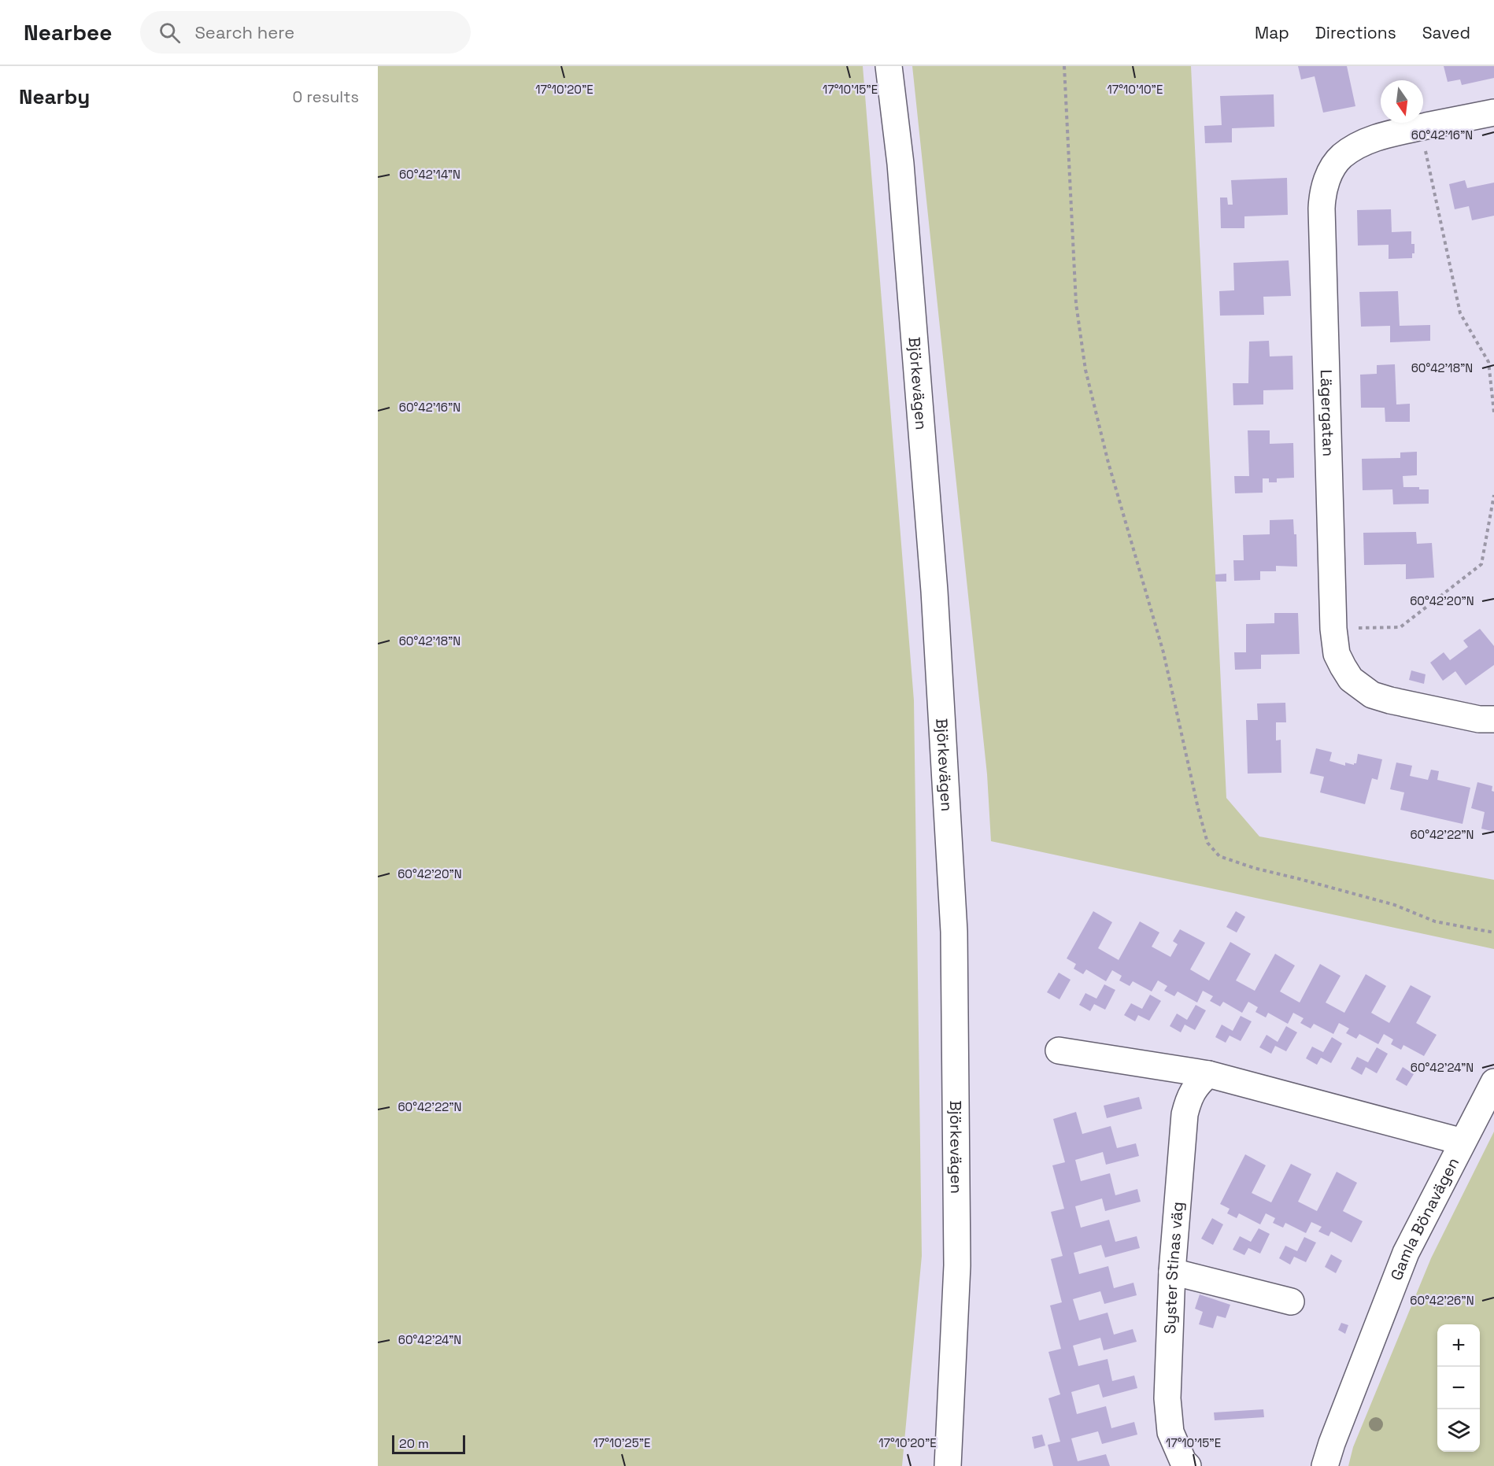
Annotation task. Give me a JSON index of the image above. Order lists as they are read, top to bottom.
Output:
{
  "streets": {
    "street": [
      "Björkevägen",
      "Lägergatan",
      "Gamla Bönavägen",
      "Syster Stinas väg"
    ]
  },
  "scale_bar": "20 m",
  "north": "bottom",
  "page": {
    "header": "Nearbee",
    "search": "Search here",
    "nav": ["Map", "Directions", "Saved"],
    "heading": ["Nearby", "0 results"],
    "map_buttons": ["+", "−"],
    "scale": "20 m"
  },
  "coordinates": [
    "17°10'20\"E",
    "17°10'10\"E",
    "17°10'15\"E",
    "60°42'16\"N",
    "60°42'14\"N",
    "60°42'18\"N",
    "60°42'20\"N",
    "60°42'22\"N",
    "60°42'24\"N",
    "60°42'26\"N",
    "17°10'25\"E"
  ]
}
